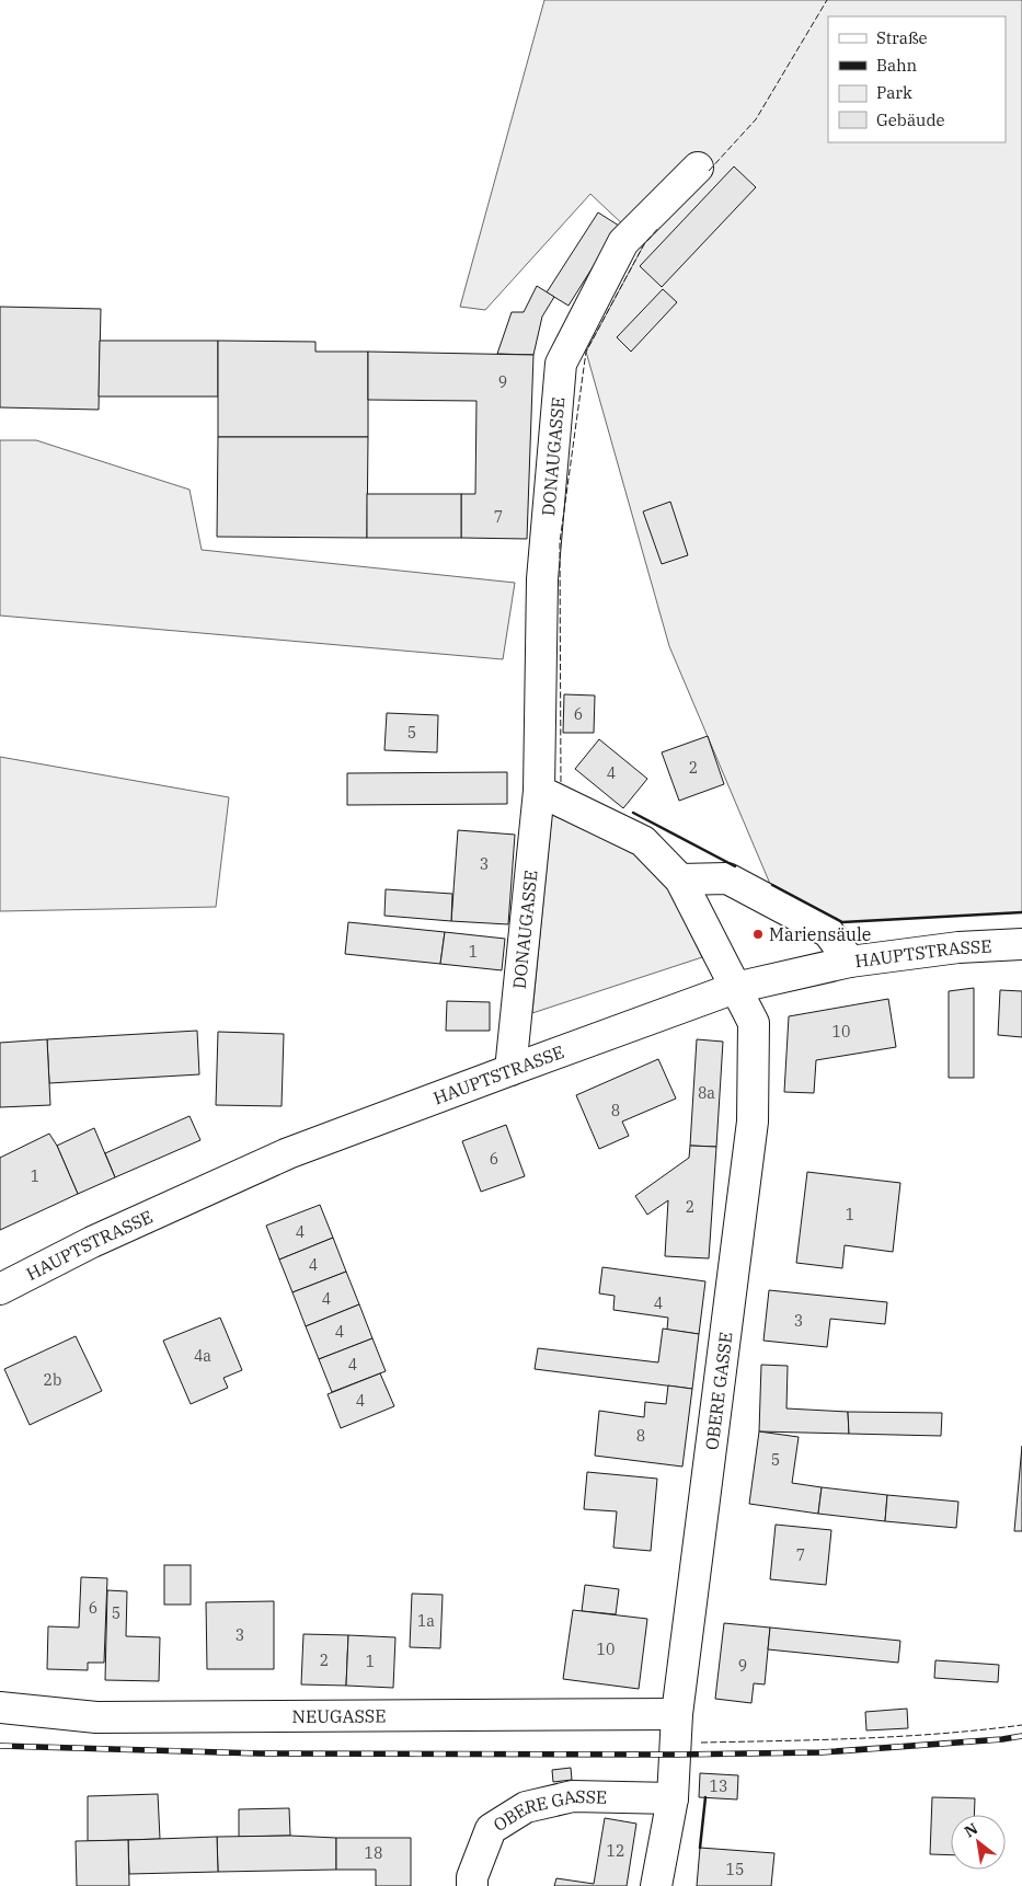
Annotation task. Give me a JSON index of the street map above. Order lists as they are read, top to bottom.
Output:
{
  "streets": {
    "street": [
      "DONAUGASSE",
      "HAUPTSTRASSE",
      "OBERE GASSE",
      "NEUGASSE"
    ]
  },
  "crossings": [
    ["DONAUGASSE", "HAUPTSTRASSE"],
    ["HAUPTSTRASSE", "OBERE GASSE"],
    ["OBERE GASSE", "NEUGASSE"]
  ],
  "places": ["Mariensäule"],
  "house_numbers": [
    "9",
    "7",
    "6",
    "5",
    "2",
    "4",
    "3",
    "1",
    "10",
    "8a",
    "8",
    "6",
    "1",
    "2",
    "1",
    "4",
    "4",
    "4",
    "4",
    "3",
    "4",
    "4a",
    "4",
    "2b",
    "4",
    "8",
    "5",
    "7",
    "6",
    "5",
    "1a",
    "3",
    "10",
    "2",
    "1",
    "9",
    "13",
    "12",
    "18",
    "15"
  ],
  "legend": [
    "Straße",
    "Bahn",
    "Park",
    "Gebäude"
  ],
  "north": "top left"
}
